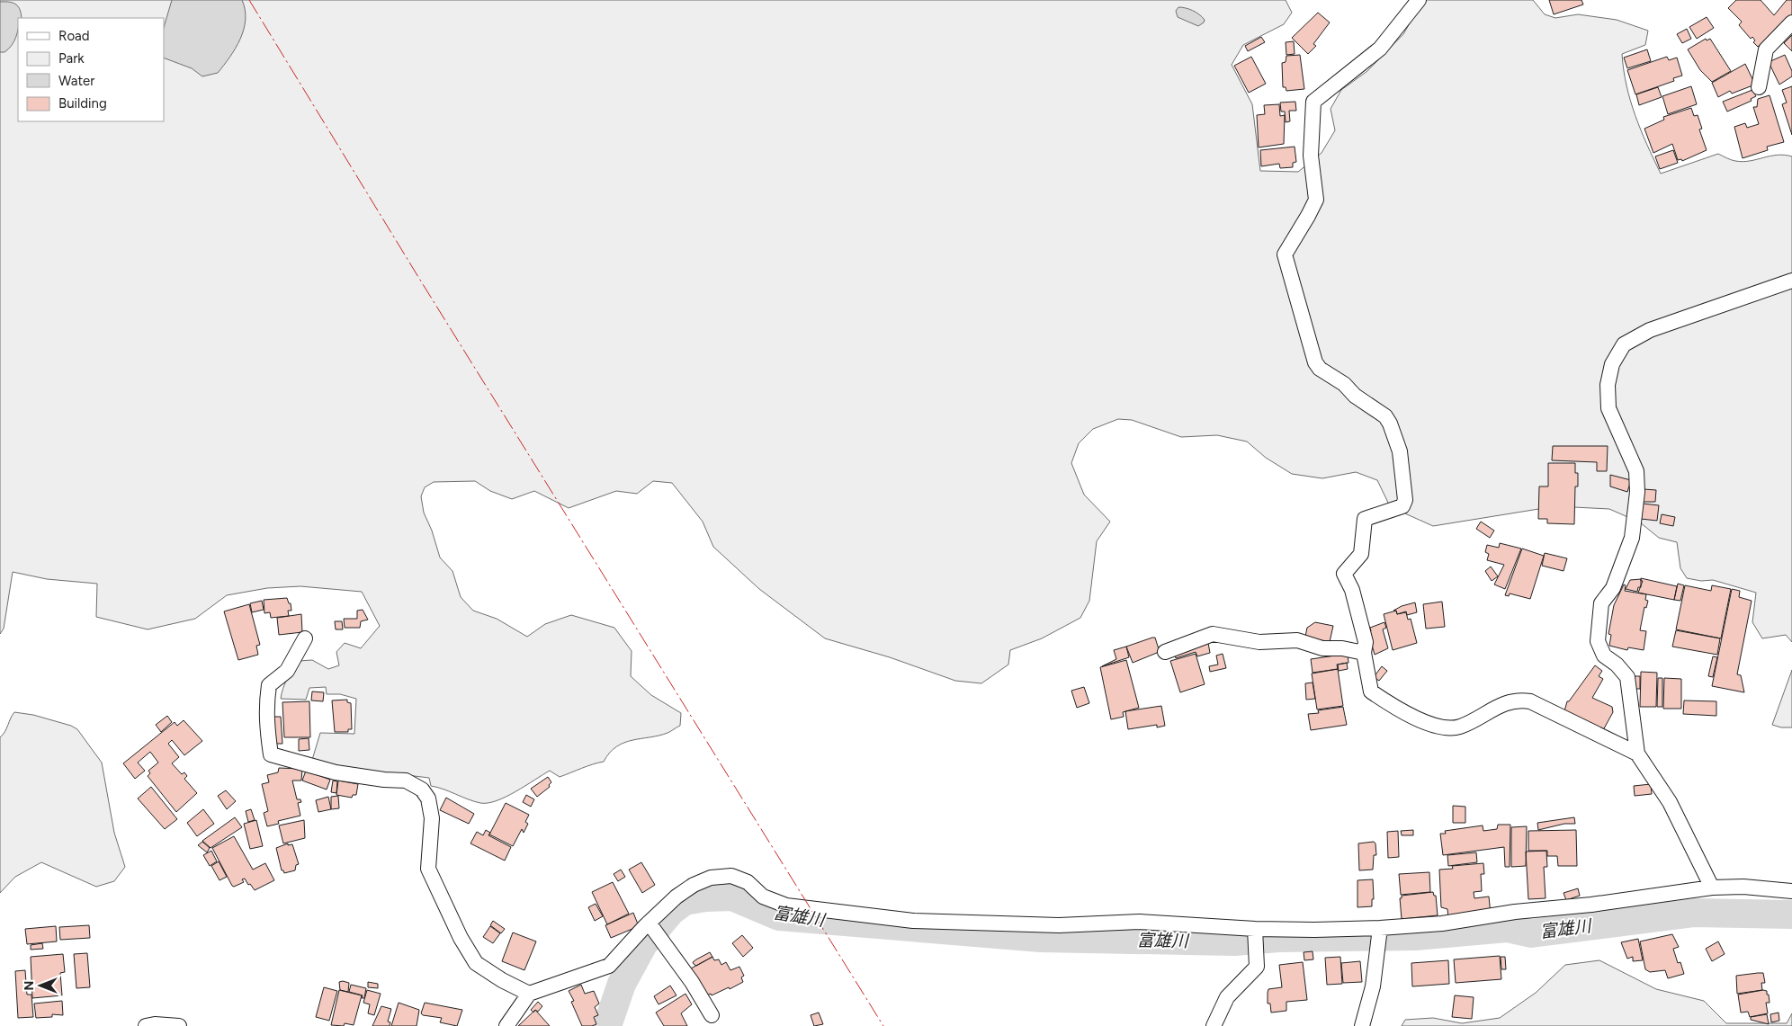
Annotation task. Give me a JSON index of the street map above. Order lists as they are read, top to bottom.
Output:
{
  "water": ["富雄川"],
  "legend": [
    "Road",
    "Park",
    "Water",
    "Building"
  ],
  "north": "left"
}
